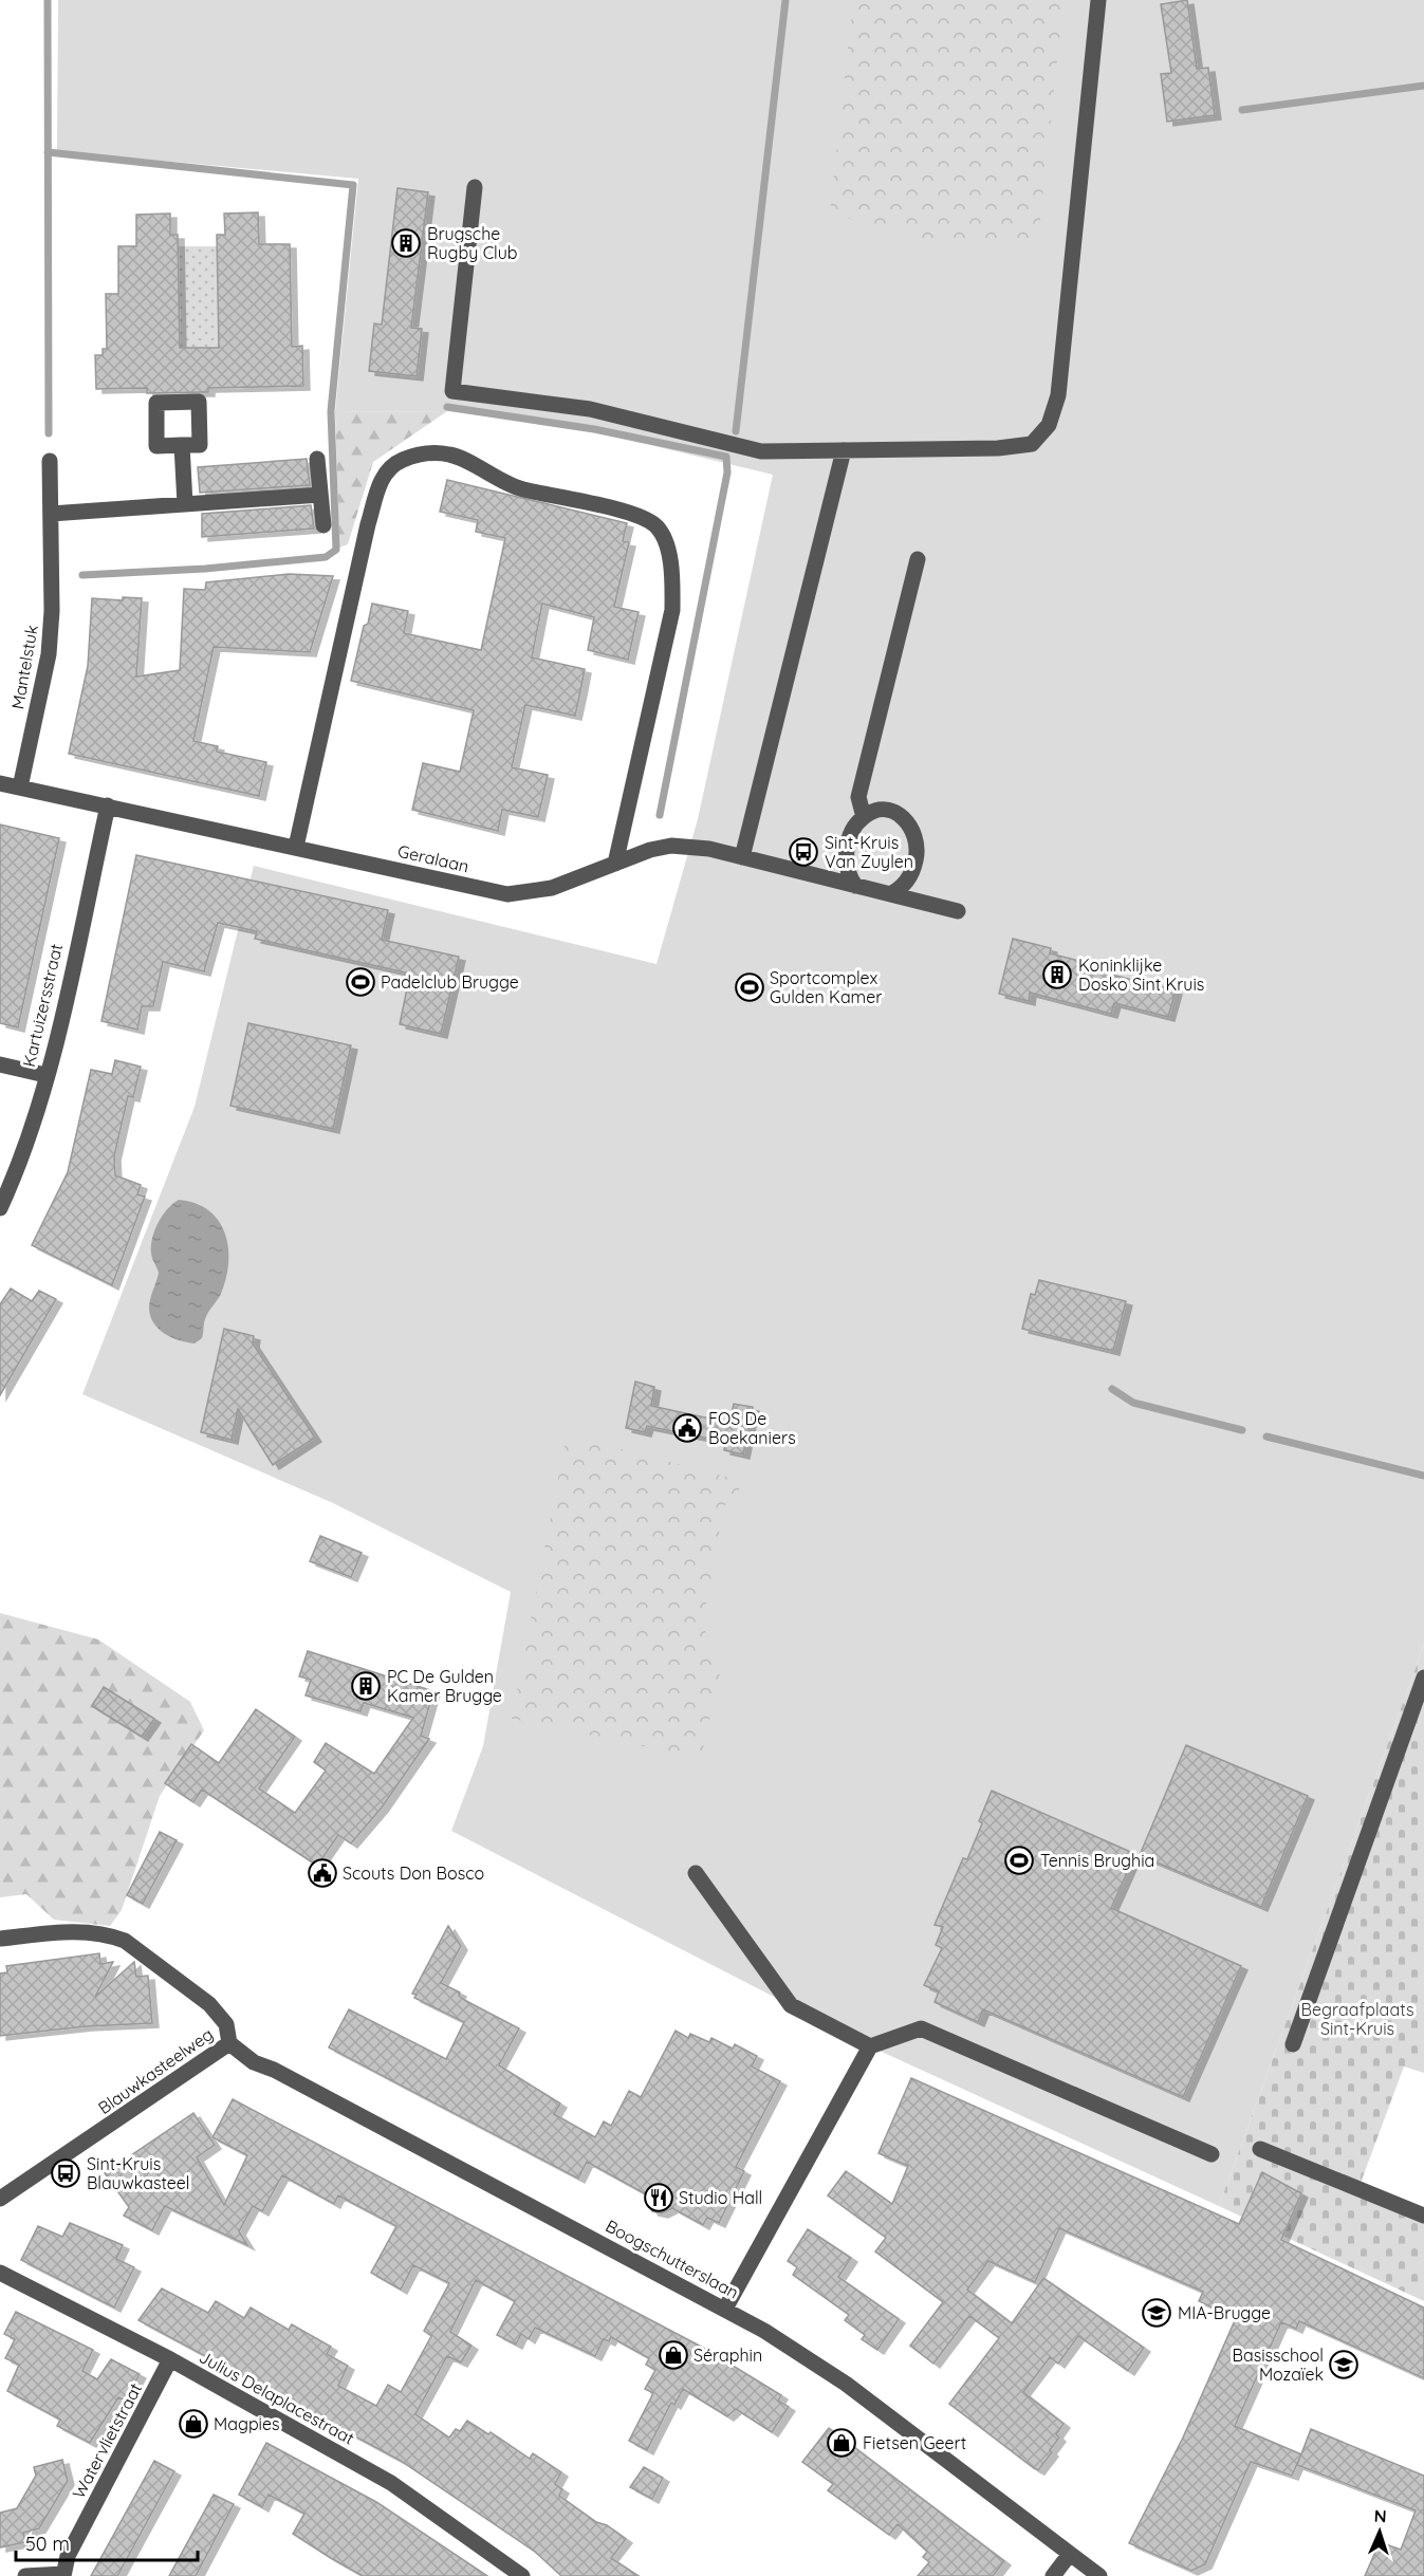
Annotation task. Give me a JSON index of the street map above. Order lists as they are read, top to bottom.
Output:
{
  "streets": {
    "street": [
      "Mantelstuk",
      "Geralaan",
      "Kartuizersstraat",
      "Blauwkasteelweg",
      "Boogschutterslaan",
      "Julius Delaplacestraat",
      "Watervlietstraat"
    ]
  },
  "crossings": [
    ["Mantelstuk", "Geralaan"],
    ["Geralaan", "Kartuizersstraat"],
    ["Blauwkasteelweg", "Boogschutterslaan"],
    ["Julius Delaplacestraat", "Watervlietstraat"]
  ],
  "parks": ["Begraafplaats Sint-Kruis"],
  "places": {
    "building": ["Brugsche Rugby Club", "Koninklijke Dosko Sint Kruis", "PC De Gulden Kamer Brugge"],
    "bus stop": ["Sint-Kruis Van Zuylen", "Sint-Kruis Blauwkasteel"],
    "sports": ["Padelclub Brugge", "Sportcomplex Gulden Kamer", "Tennis Brughia"],
    "public building": ["FOS De Boekaniers", "Scouts Don Bosco"],
    "restaurant": ["Studio Hall"],
    "school or university": ["MIA-Brugge", "Basisschool Mozaïek"],
    "shop": ["Séraphin", "Magpies", "Fietsen Geert"]
  },
  "scale_bar": "50 m",
  "north": "top"
}
